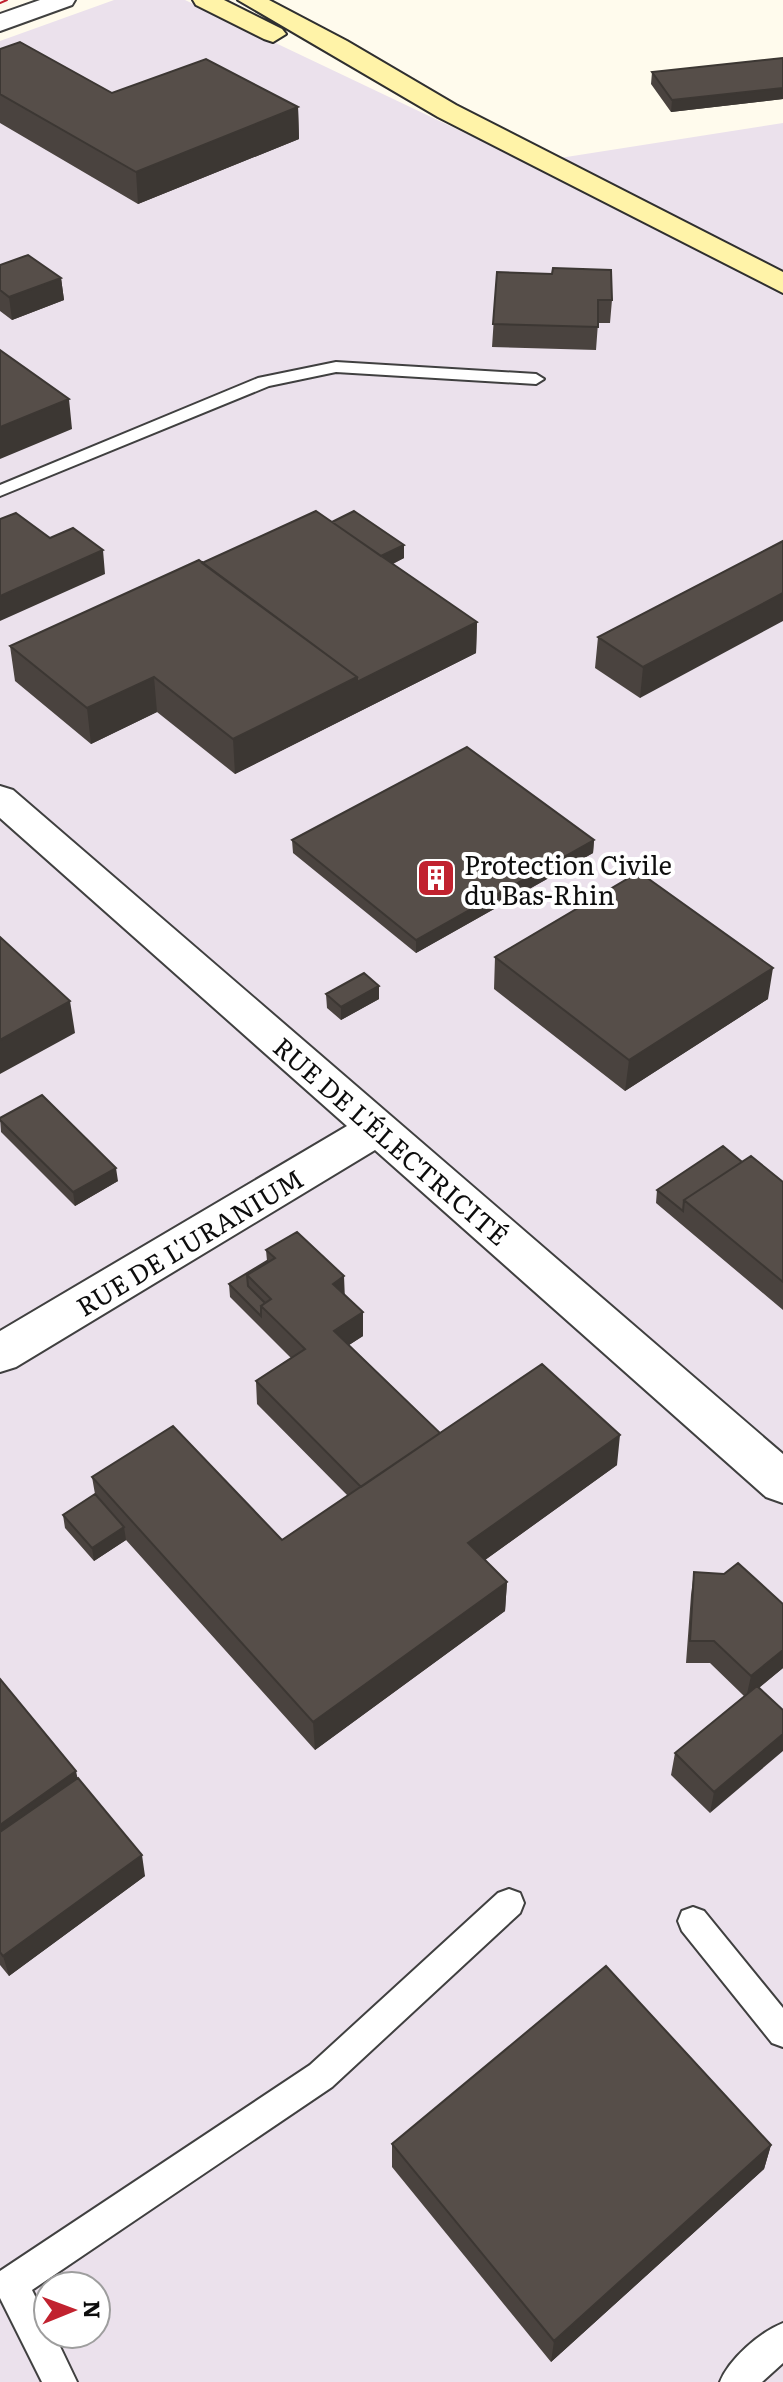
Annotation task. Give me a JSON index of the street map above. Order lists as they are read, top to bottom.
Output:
{
  "streets": {
    "street": ["RUE DE L'ÉLECTRICITÉ", "RUE DE L'URANIUM"]
  },
  "crossings": [
    ["RUE DE L'ÉLECTRICITÉ", "RUE DE L'URANIUM"]
  ],
  "places": {
    "building": ["Protection Civile du Bas-Rhin"]
  },
  "north": "right"
}
